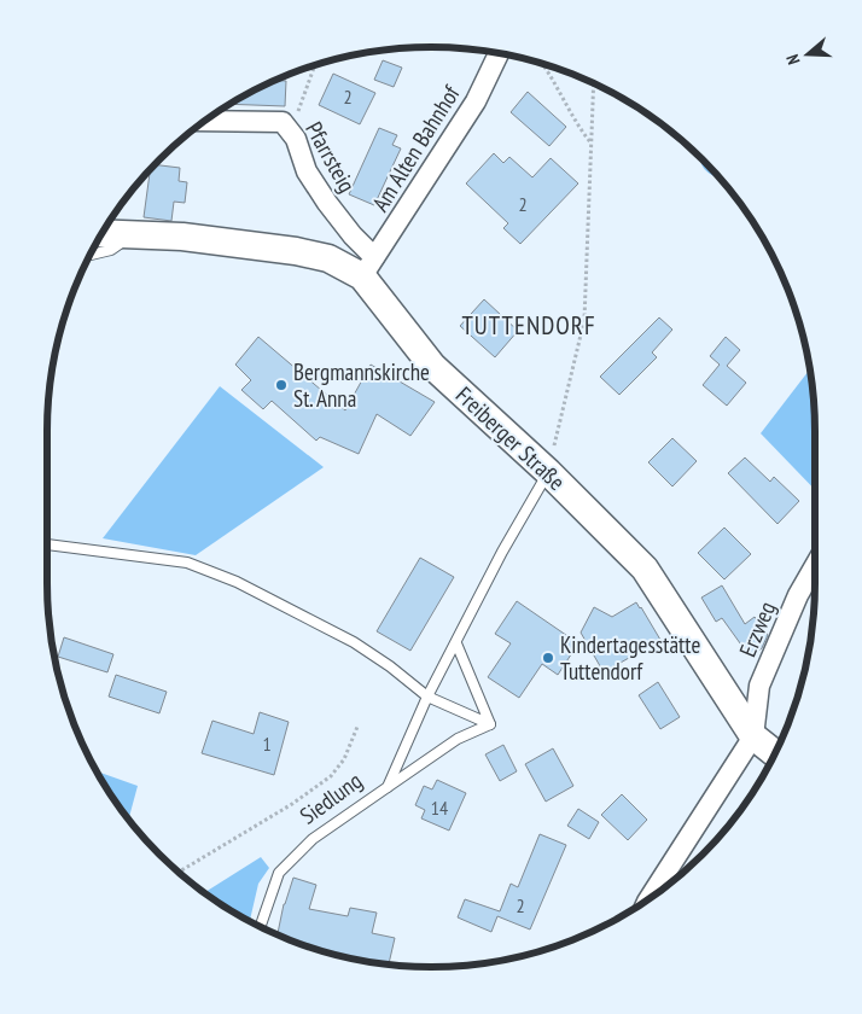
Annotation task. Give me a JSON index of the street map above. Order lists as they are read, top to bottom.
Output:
{
  "streets": {
    "street": [
      "Am Alten Bahnhof",
      "Pfarrsteig",
      "Freiberger Straße",
      "Erzweg"
    ],
    "lane": ["Siedlung"]
  },
  "crossings": [
    ["Am Alten Bahnhof", "Pfarrsteig"],
    ["Am Alten Bahnhof", "Freiberger Straße"],
    ["Pfarrsteig", "Freiberger Straße"],
    ["Freiberger Straße", "Erzweg"],
    ["Freiberger Straße", "Siedlung"]
  ],
  "districts": ["TUTTENDORF"],
  "places": ["Bergmannskirche St. Anna", "Kindertagesstätte Tuttendorf"],
  "house_numbers": [
    "2",
    "2",
    "1",
    "14",
    "2"
  ],
  "north": "left"
}
